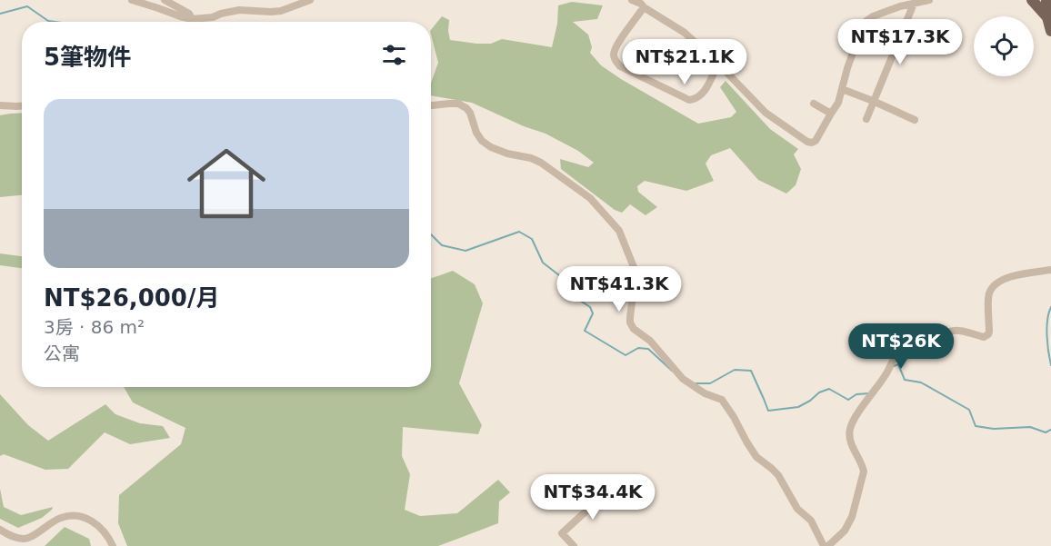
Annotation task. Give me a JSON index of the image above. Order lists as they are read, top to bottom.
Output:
{
  "page": {
    "price": [
      "NT$17.3K",
      "NT$21.1K",
      "NT$41.3K",
      "NT$26K",
      "NT$34.4K"
    ],
    "heading": "5筆物件",
    "list": [
      {
        "name": "NT$26,000/月",
        "note": "3房 · 86 m² · 公寓"
      }
    ]
  }
}
